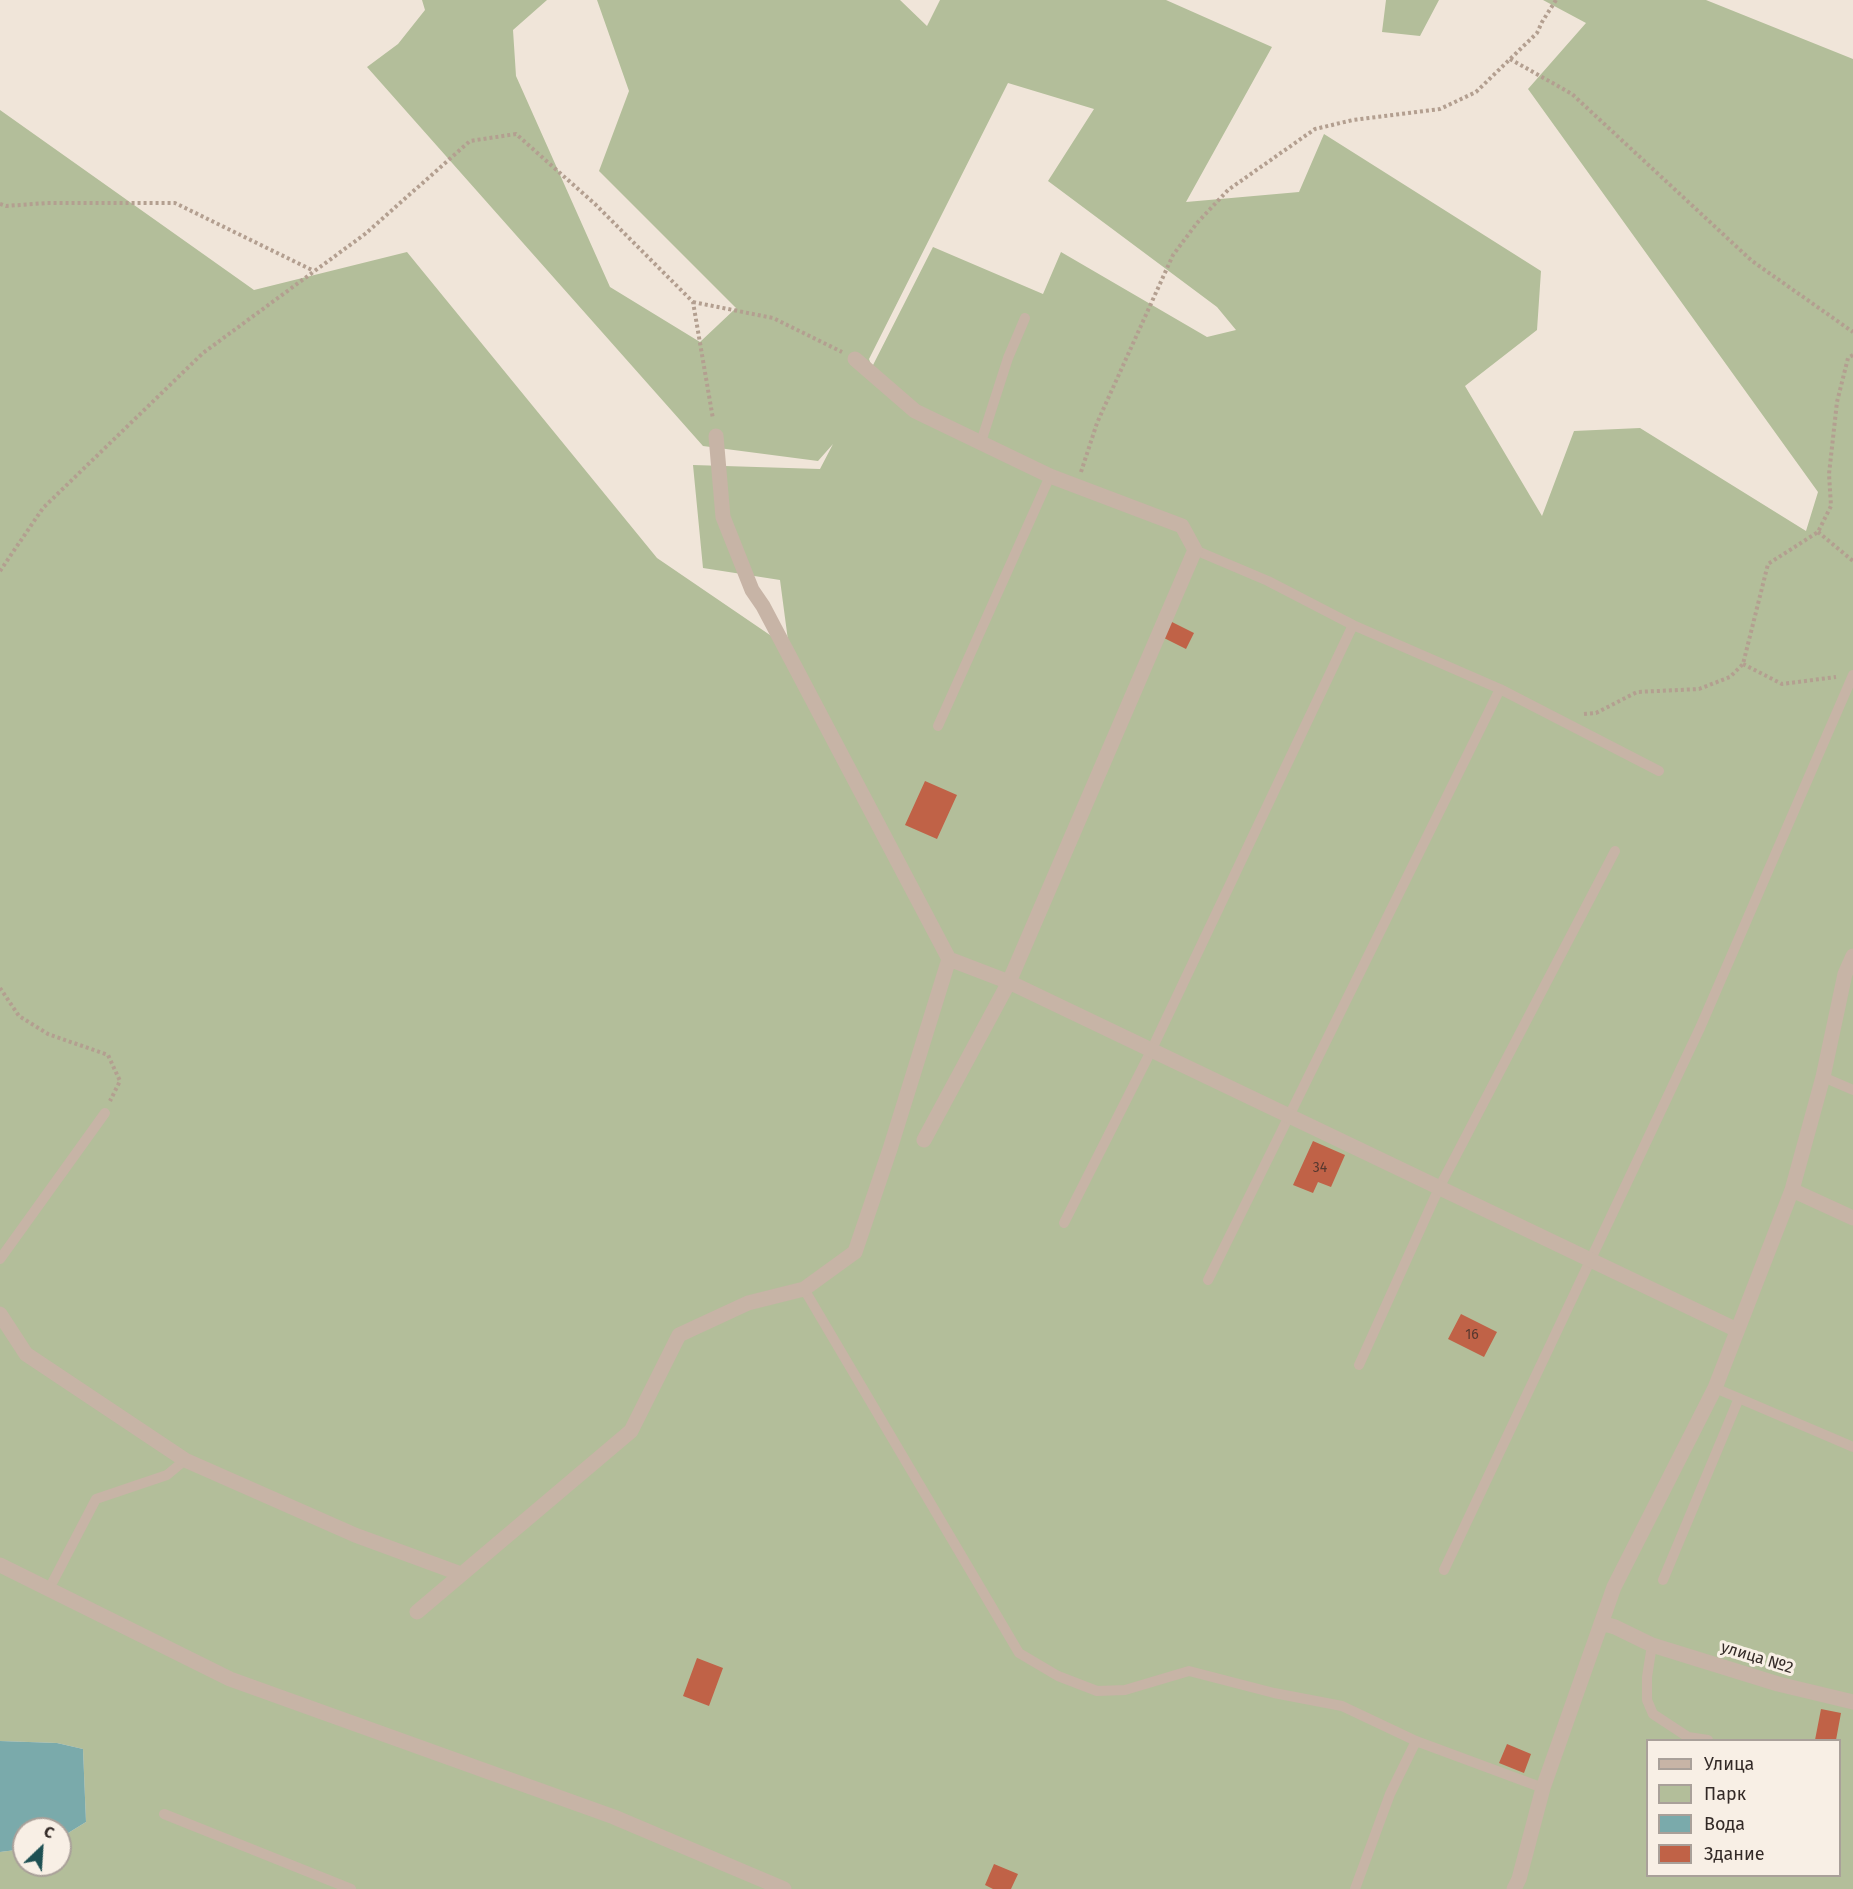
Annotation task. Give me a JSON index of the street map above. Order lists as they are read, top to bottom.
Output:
{
  "streets": {
    "street": ["улица №2"]
  },
  "house_numbers": ["34", "16"],
  "legend": [
    "Улица",
    "Парк",
    "Вода",
    "Здание"
  ],
  "north": "top right"
}
